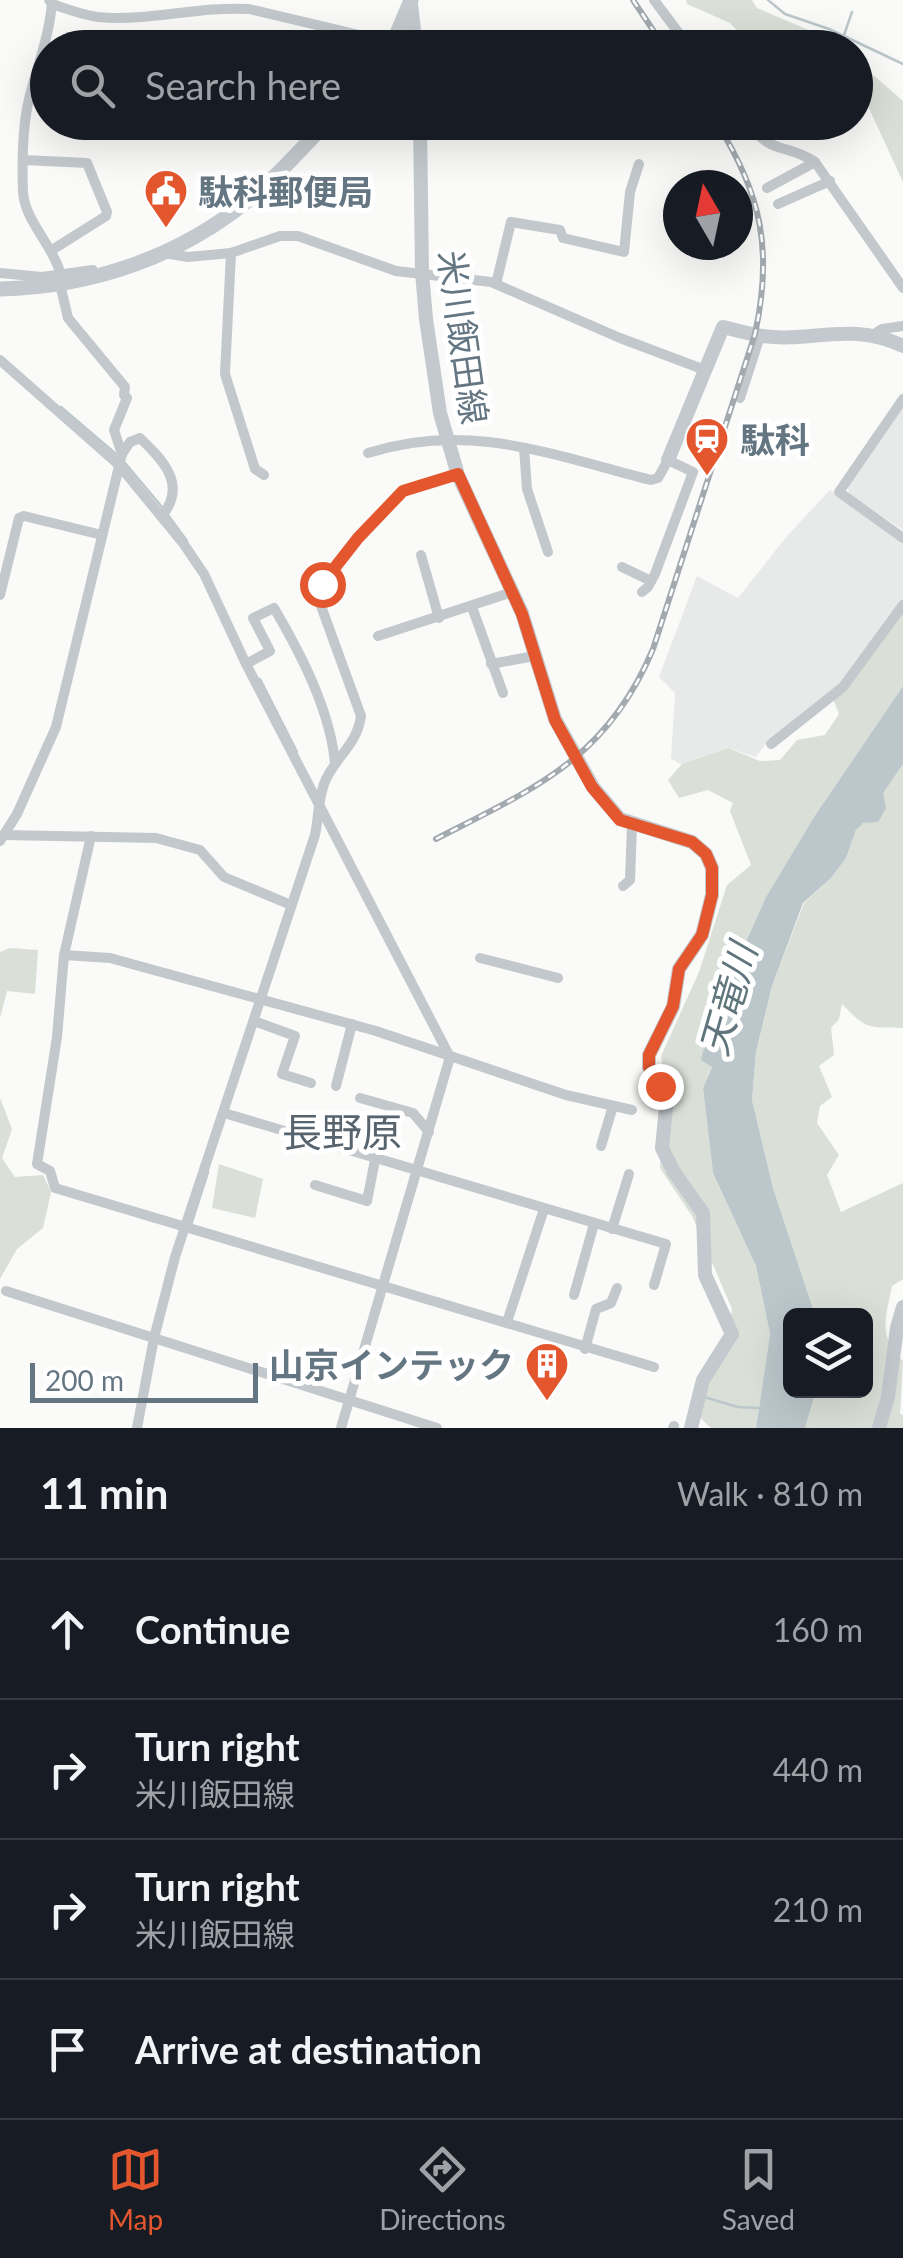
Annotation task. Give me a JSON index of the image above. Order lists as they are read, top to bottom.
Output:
{
  "streets": {
    "main road": ["米川飯田線"]
  },
  "districts": ["長野原"],
  "water": ["天竜川"],
  "places": {
    "public building": ["駄科郵便局"],
    "station": ["駄科"],
    "building": ["山京インテック"]
  },
  "scale_bar": "200 m",
  "north": "top",
  "page": {
    "search": "Search here",
    "scale": "200 m",
    "heading": ["11 min", "Walk · 810 m"],
    "list": [
      ["Continue", "160 m"],
      ["Turn right", "米川飯田線", "440 m"],
      ["Turn right", "米川飯田線", "210 m"],
      "Arrive at destination"
    ],
    "nav": ["Map", "Directions", "Saved"]
  }
}
